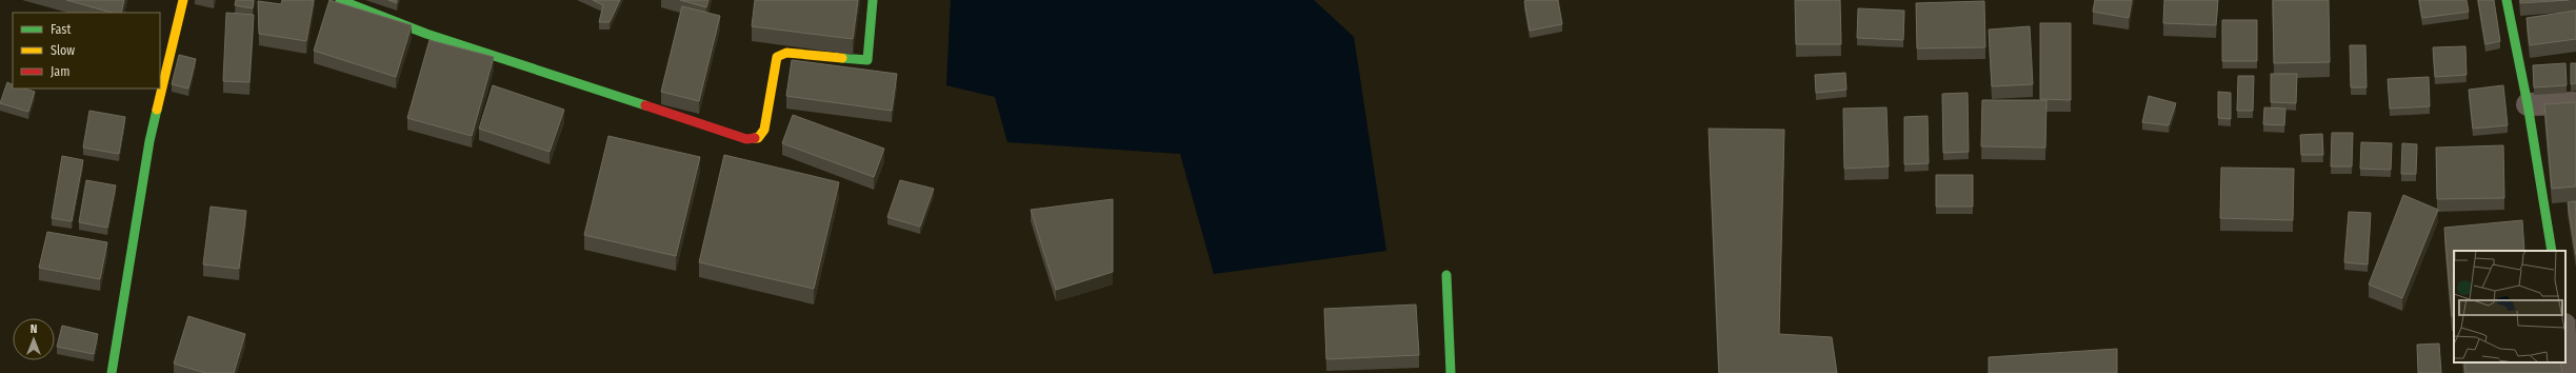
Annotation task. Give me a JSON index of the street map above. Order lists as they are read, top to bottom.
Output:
{
  "legend": ["Fast", "Slow", "Jam"],
  "north": "top"
}
